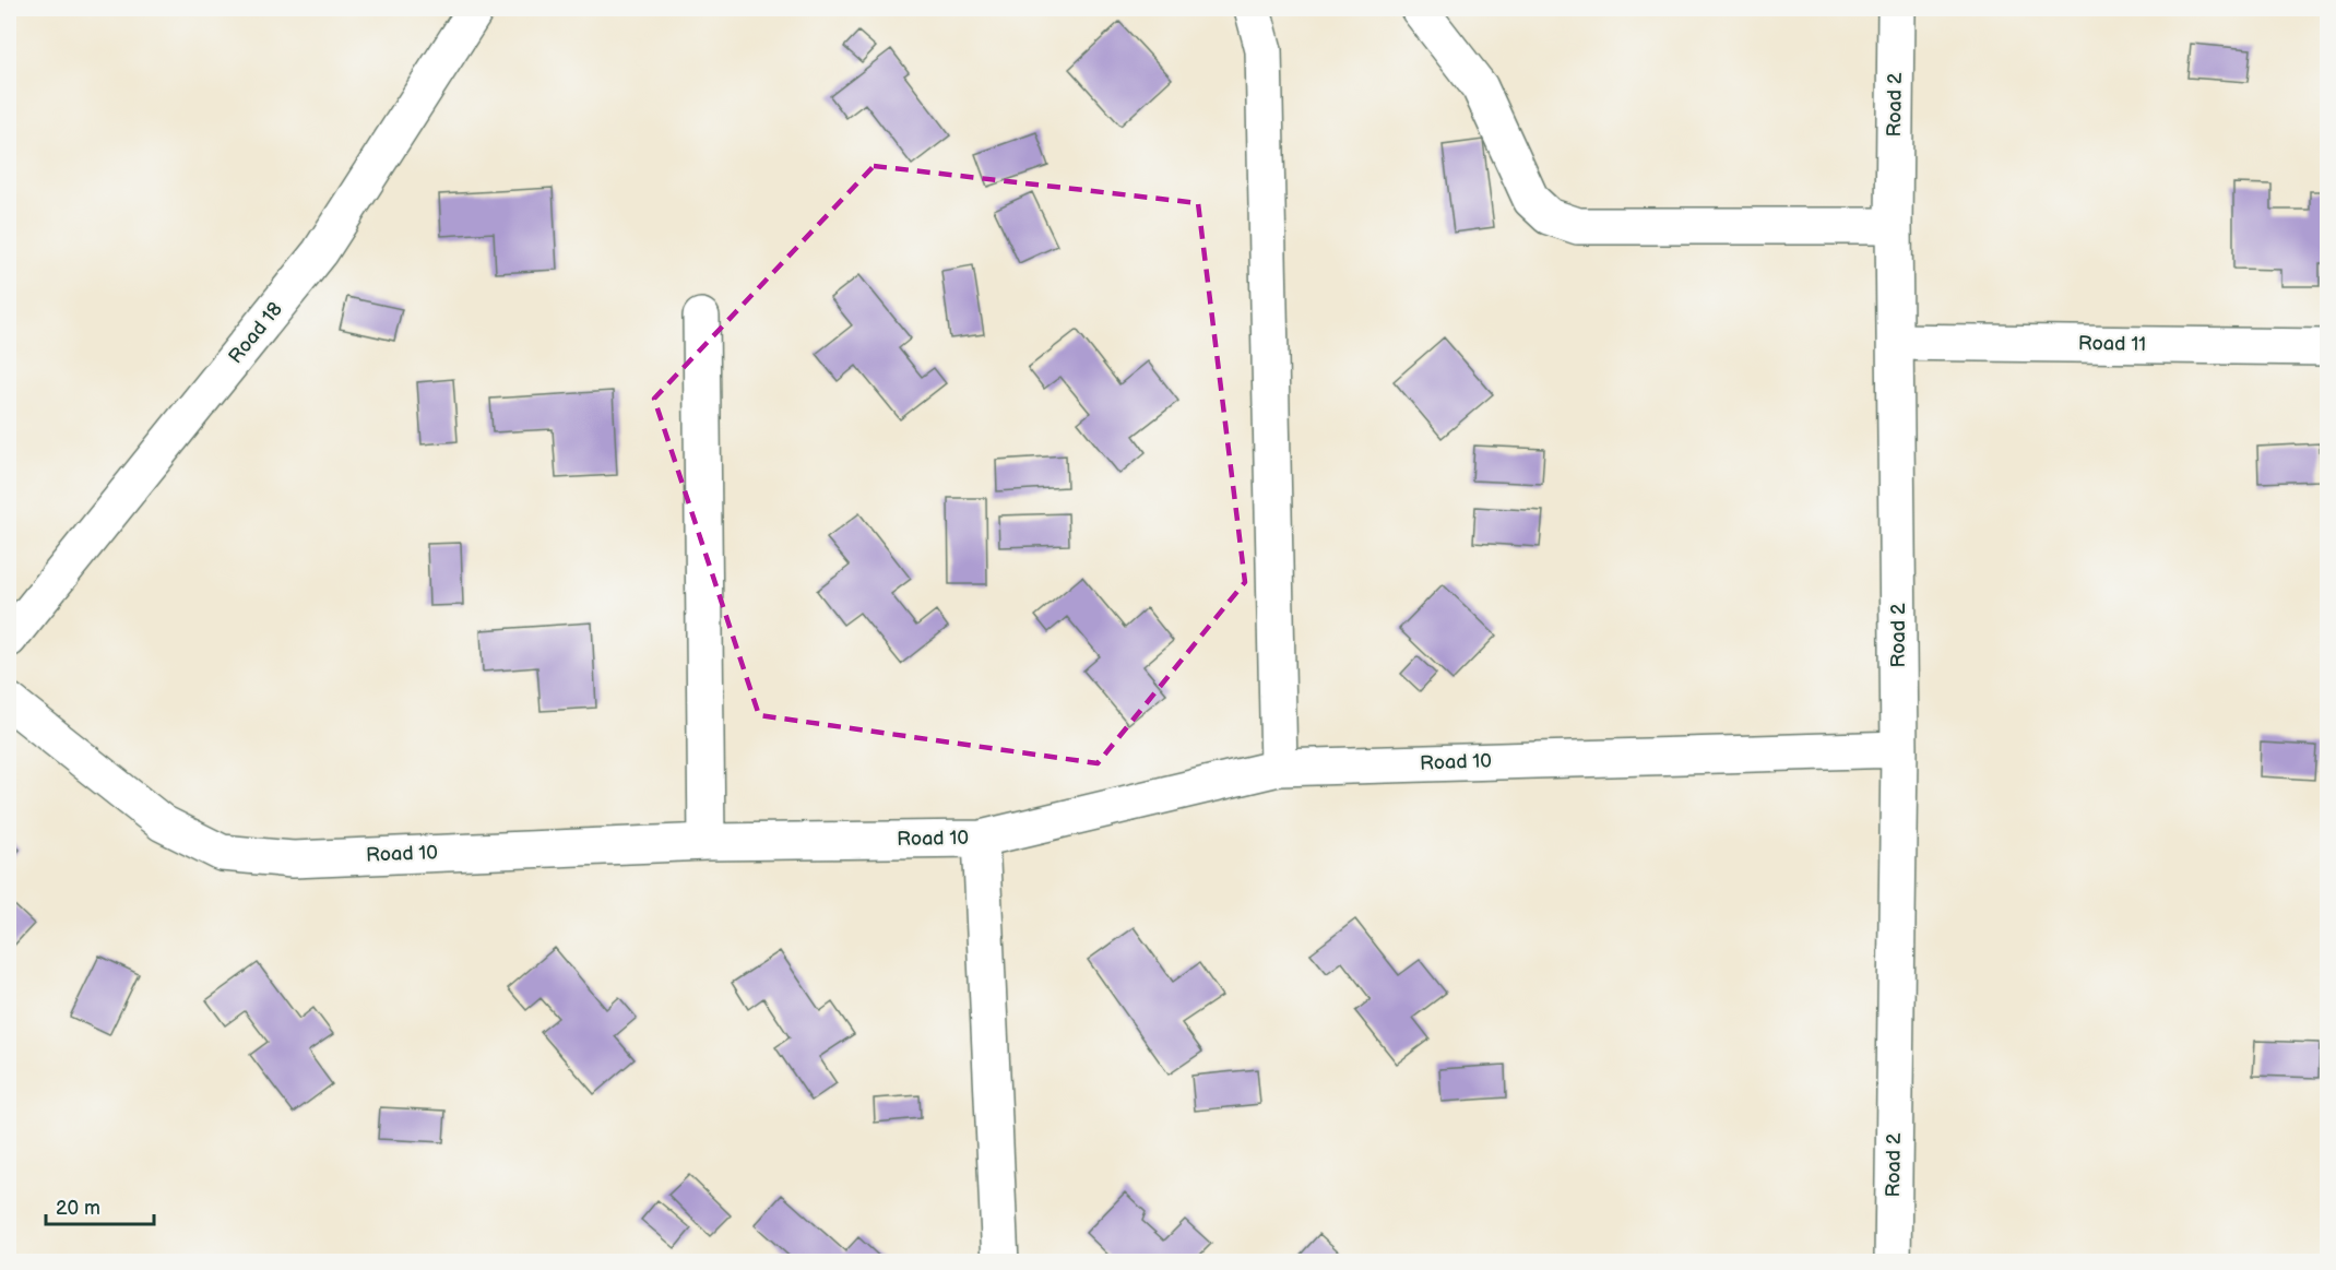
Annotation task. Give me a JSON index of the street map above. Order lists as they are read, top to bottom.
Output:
{
  "streets": {
    "street": [
      "Road 2",
      "Road 18",
      "Road 11",
      "Road 10"
    ]
  },
  "crossings": [
    ["Road 2", "Road 11"],
    ["Road 2", "Road 10"]
  ],
  "scale_bar": "20 m"
}
